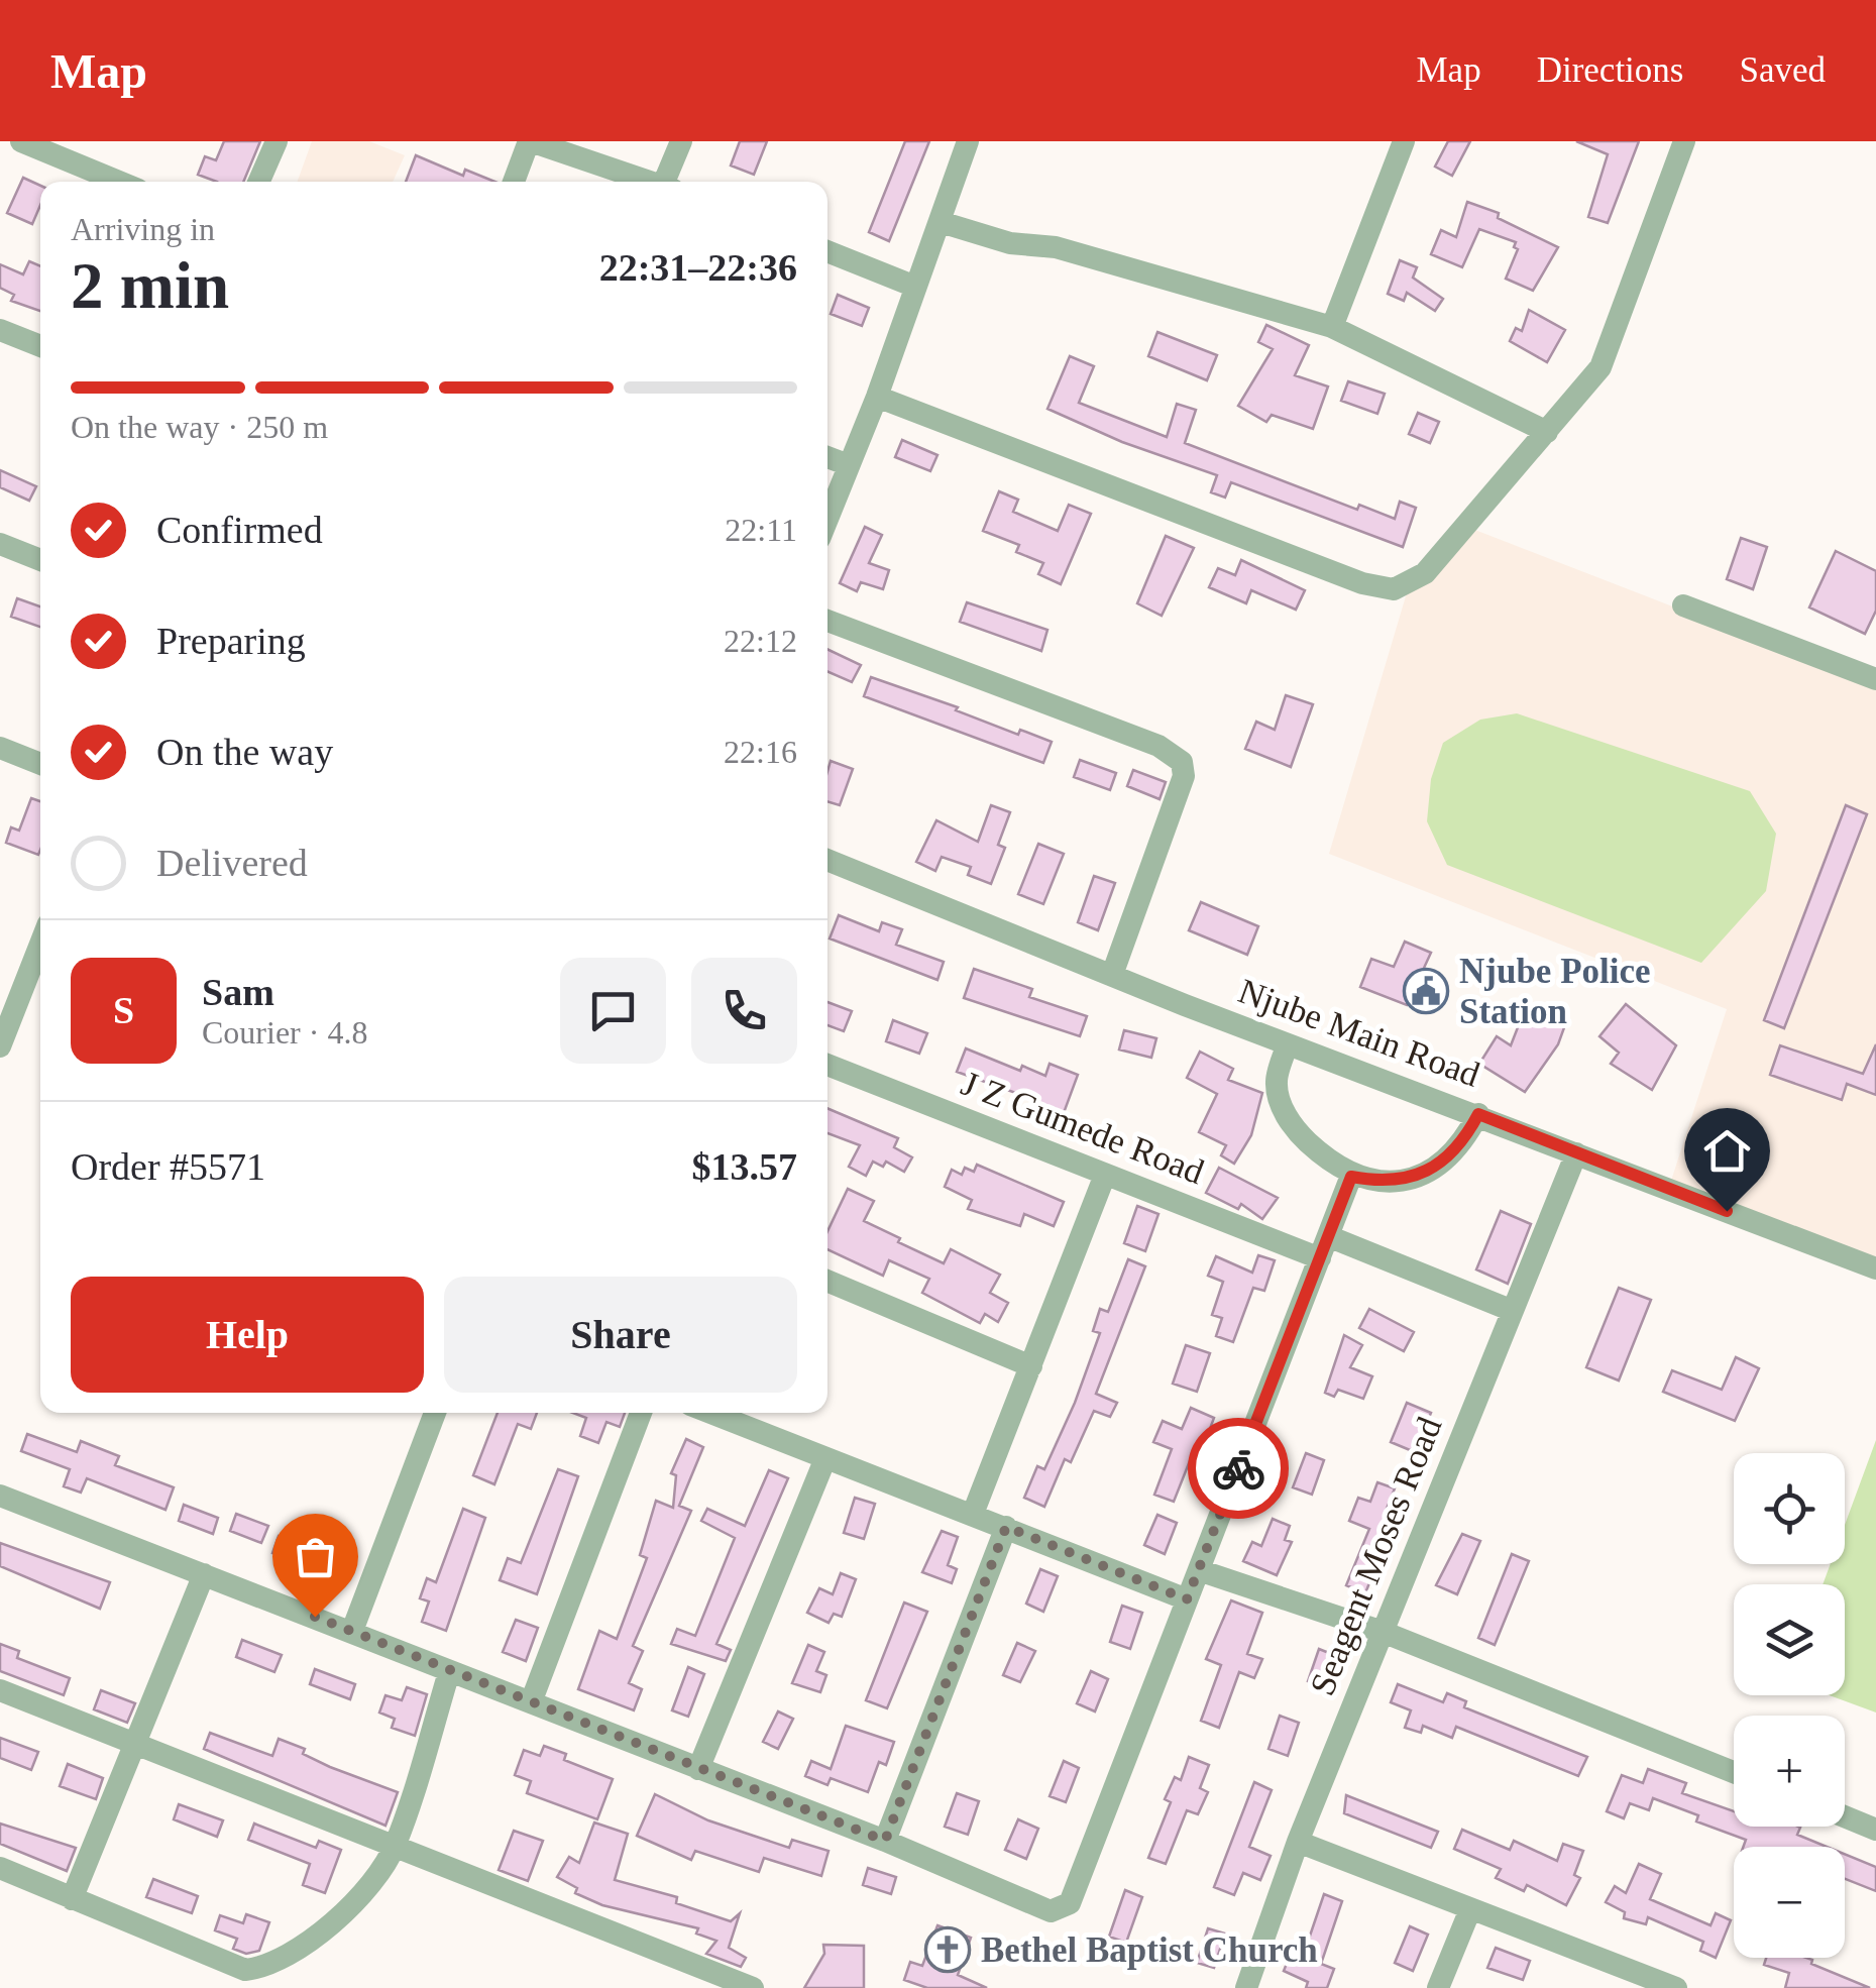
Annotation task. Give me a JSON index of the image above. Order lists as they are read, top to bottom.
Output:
{
  "streets": {
    "street": ["Njube Main Road", "J Z Gumede Road", "Seagent Moses Road"]
  },
  "crossings": [
    ["Njube Main Road", "Seagent Moses Road"],
    ["J Z Gumede Road", "Seagent Moses Road"]
  ],
  "places": {
    "public building": ["Njube Police Station"],
    "church": ["Bethel Baptist Church"]
  },
  "page": {
    "header": "Map",
    "nav": ["Map", "Directions", "Saved"],
    "heading": ["2 min", "Arriving in", "22:31–22:36"],
    "panel": [
      "Sam",
      "Courier · 4.8",
      "Order #5571",
      "$13.57"
    ],
    "bar": "On the way · 250 m",
    "list": [
      ["Confirmed", "22:11"],
      ["Preparing", "22:12"],
      ["On the way", "22:16"],
      "Delivered"
    ],
    "round": "S",
    "buttons": ["Help", "Share"],
    "map_buttons": ["+", "−"]
  }
}
